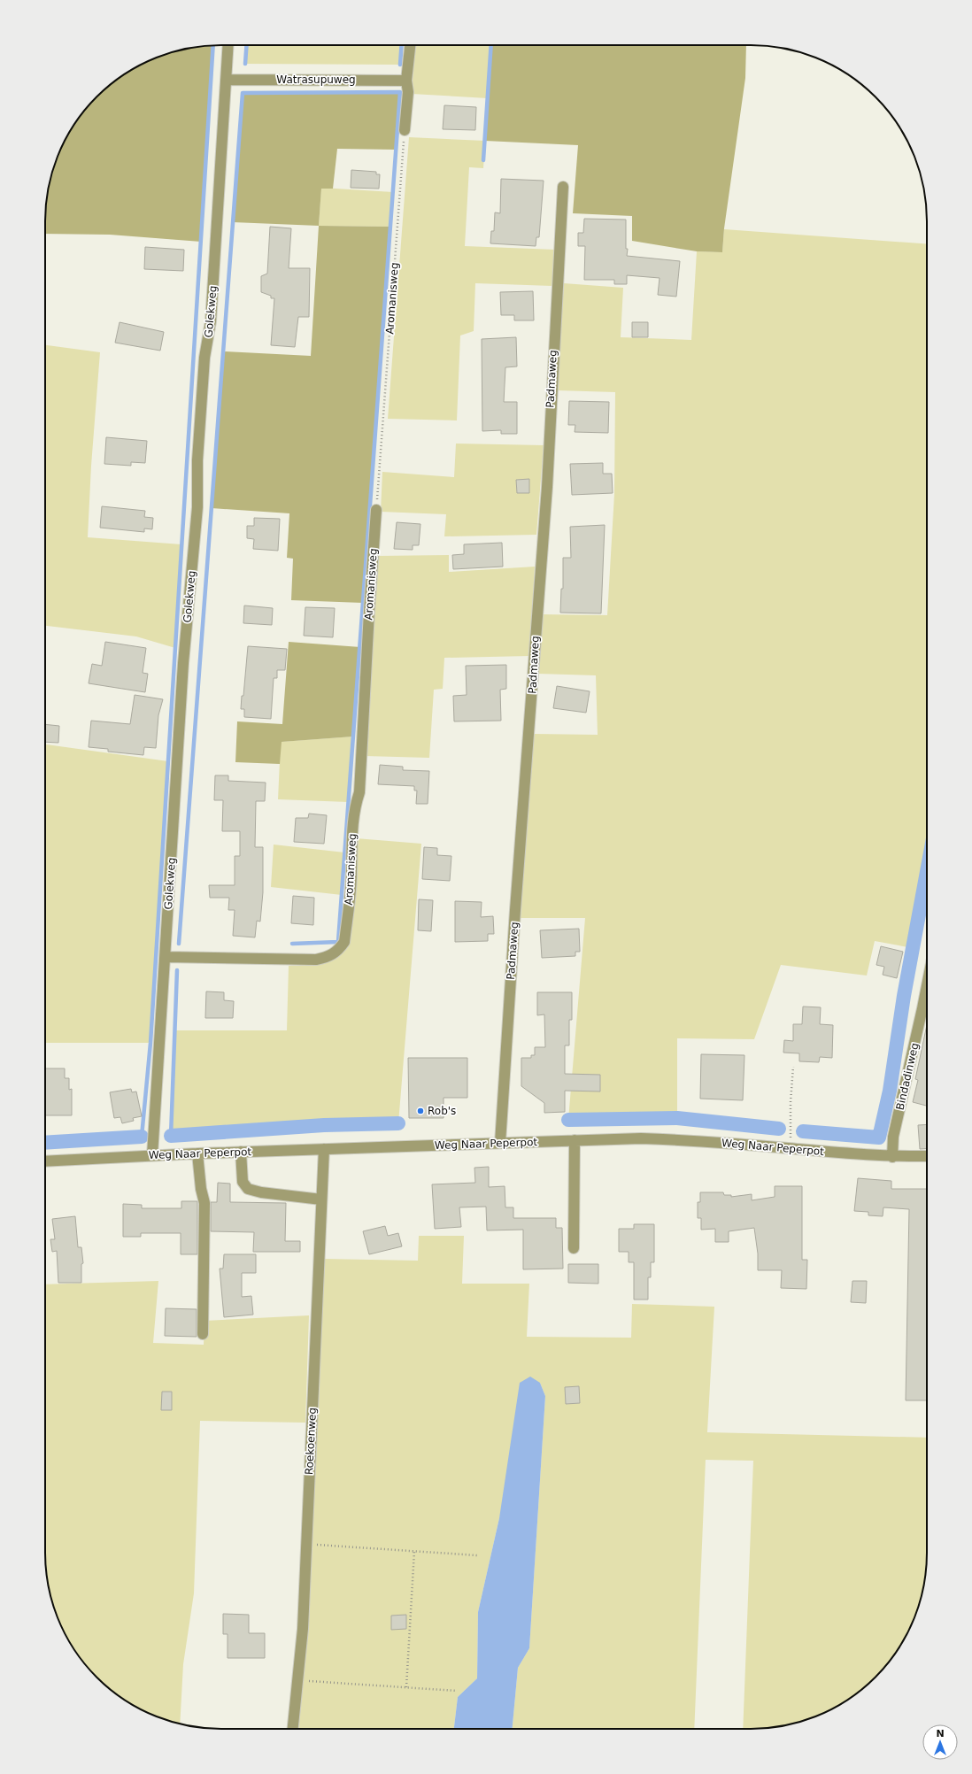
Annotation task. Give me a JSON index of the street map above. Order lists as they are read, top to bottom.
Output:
{
  "streets": {
    "street": [
      "Watrasupuweg",
      "Aromanisweg",
      "Golekweg",
      "Padmaweg",
      "Bindadinweg",
      "Weg Naar Peperpot",
      "Roekoenweg"
    ]
  },
  "crossings": [
    ["Watrasupuweg", "Golekweg"],
    ["Aromanisweg", "Golekweg"],
    ["Golekweg", "Weg Naar Peperpot"],
    ["Padmaweg", "Weg Naar Peperpot"],
    ["Bindadinweg", "Weg Naar Peperpot"],
    ["Weg Naar Peperpot", "Roekoenweg"]
  ],
  "places": ["Rob's"],
  "north": "top"
}
